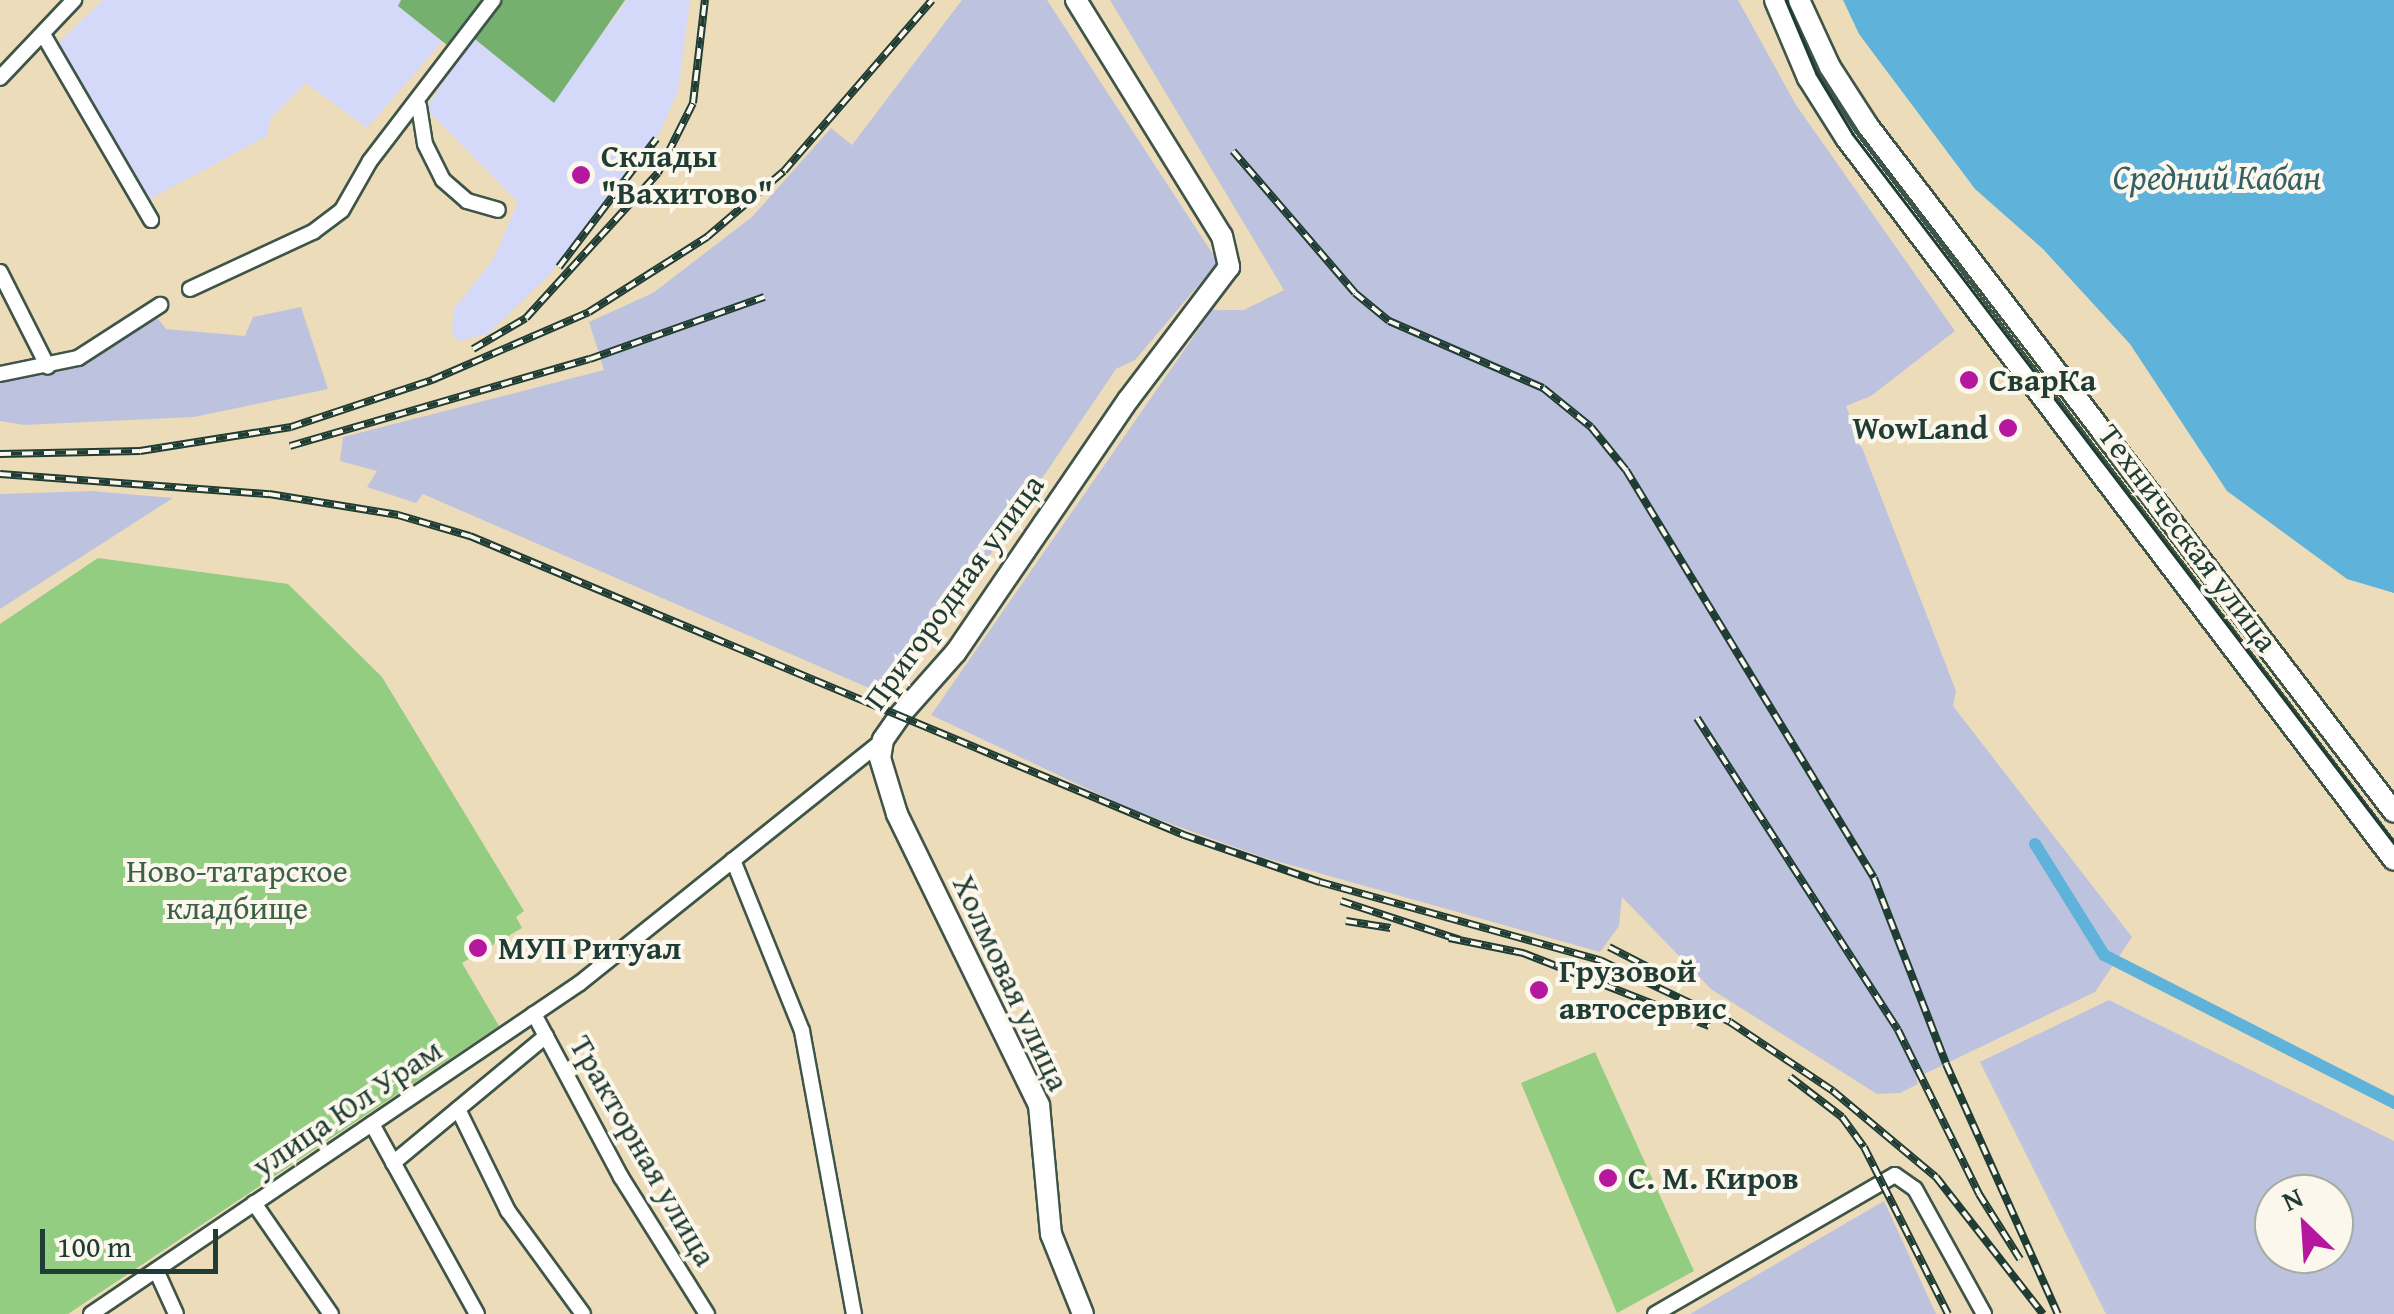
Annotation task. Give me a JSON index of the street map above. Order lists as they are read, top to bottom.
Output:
{
  "streets": {
    "main road": ["Техническая улица", "Пригородная улица", "Холмовая улица"],
    "street": ["улица Юл Урам", "Тракторная улица"]
  },
  "crossings": [
    ["Пригородная улица", "Холмовая улица"],
    ["Пригородная улица", "улица Юл Урам"],
    ["Пригородная улица", "Тракторная улица"],
    ["улица Юл Урам", "Тракторная улица"]
  ],
  "water": ["Средний Кабан"],
  "parks": ["Ново-татарское кладбище"],
  "places": [
    "Склады \"Вахитово\"",
    "СварКа",
    "WowLand",
    "МУП Ритуал",
    "Грузовой автосервис",
    "С. М. Киров"
  ],
  "scale_bar": "100 m",
  "north": "top left"
}
